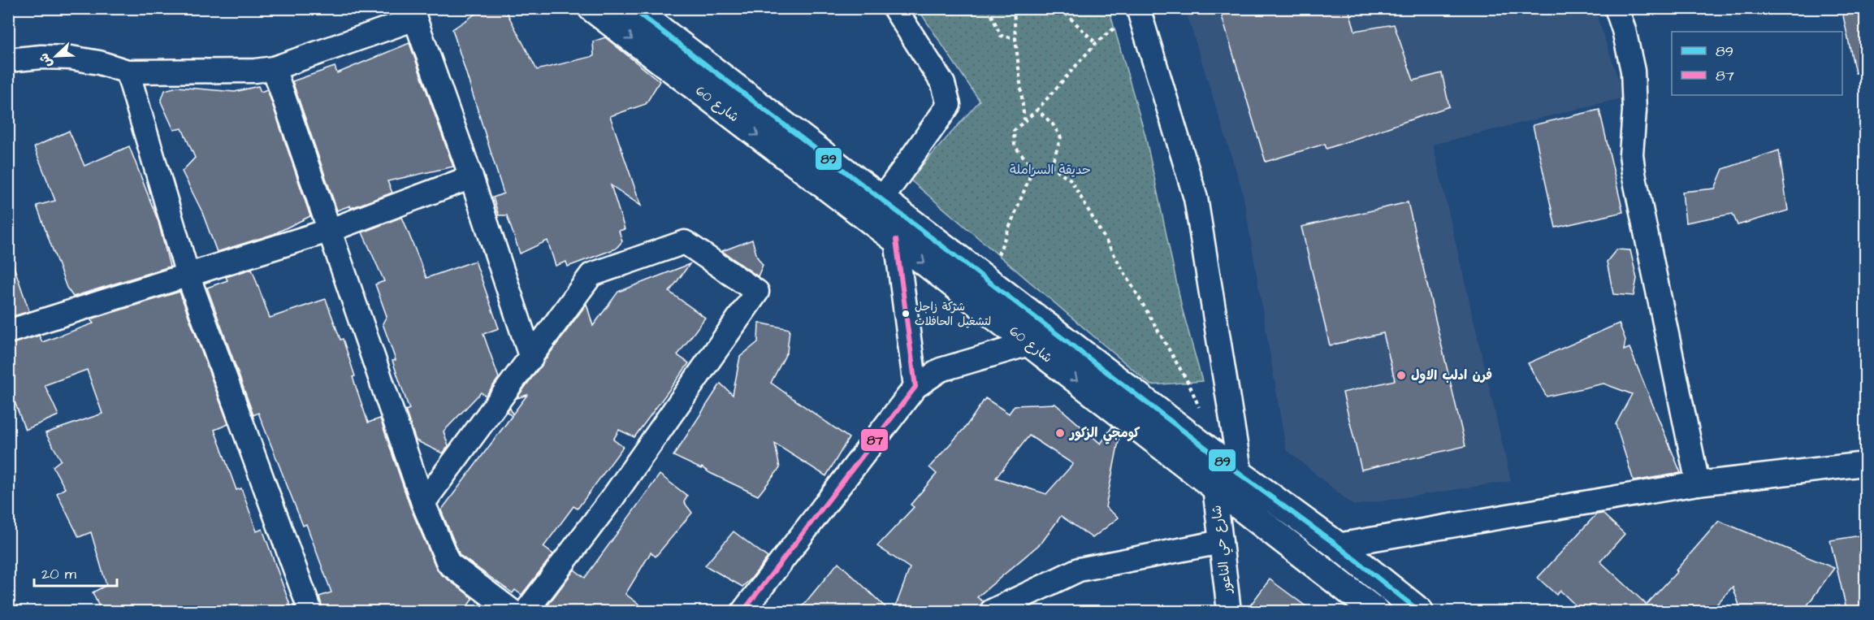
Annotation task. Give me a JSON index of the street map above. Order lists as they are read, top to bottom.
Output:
{
  "streets": {
    "main road": ["شارع 60"],
    "street": ["شارع حي الناعور"]
  },
  "crossings": [
    ["شارع 60", "شارع حي الناعور"]
  ],
  "parks": ["حديقة السراملة"],
  "places": ["شركة زاجل لتشغيل الحافلات", "فرن ادلب الاول", "كومجي الزكور"],
  "lines": ["transit line 89", "transit line 87"],
  "legend": ["89", "87"],
  "scale_bar": "20 m",
  "north": "bottom left"
}
